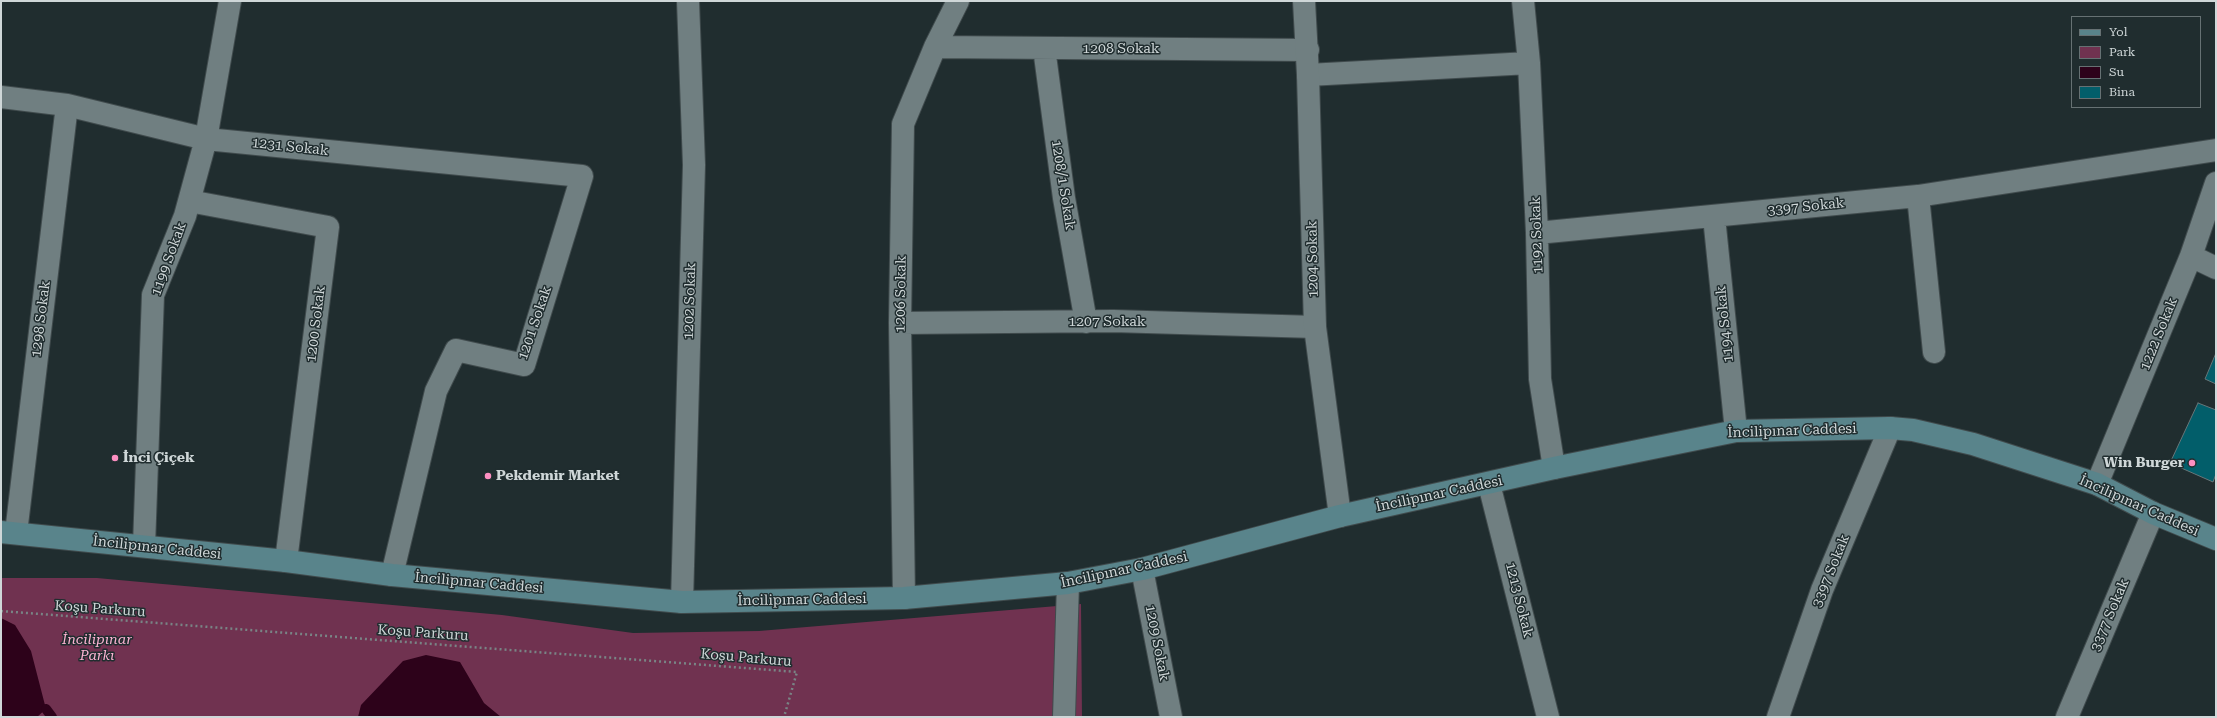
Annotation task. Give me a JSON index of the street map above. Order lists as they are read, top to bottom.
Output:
{
  "streets": {
    "main road": ["İncilipınar Caddesi"],
    "street": [
      "1208 Sokak",
      "1231 Sokak",
      "1208/1 Sokak",
      "3397 Sokak",
      "1192 Sokak",
      "1199 Sokak",
      "1204 Sokak",
      "1206 Sokak",
      "1202 Sokak",
      "1298 Sokak",
      "1207 Sokak",
      "1201 Sokak",
      "1200 Sokak",
      "1194 Sokak",
      "1222 Sokak",
      "1213 Sokak",
      "3377 Sokak",
      "1209 Sokak"
    ],
    "path": ["Koşu Parkuru"]
  },
  "crossings": [
    ["1208 Sokak", "1208/1 Sokak"],
    ["1208 Sokak", "1204 Sokak"],
    ["1208 Sokak", "1206 Sokak"],
    ["1231 Sokak", "1199 Sokak"],
    ["1231 Sokak", "1298 Sokak"],
    ["1231 Sokak", "1201 Sokak"],
    ["1208/1 Sokak", "1207 Sokak"],
    ["3397 Sokak", "1192 Sokak"],
    ["3397 Sokak", "1194 Sokak"],
    ["3397 Sokak", "İncilipınar Caddesi"],
    ["1192 Sokak", "İncilipınar Caddesi"],
    ["1199 Sokak", "1200 Sokak"],
    ["1199 Sokak", "İncilipınar Caddesi"],
    ["1204 Sokak", "1207 Sokak"],
    ["1204 Sokak", "İncilipınar Caddesi"],
    ["1206 Sokak", "1207 Sokak"],
    ["1206 Sokak", "İncilipınar Caddesi"],
    ["1202 Sokak", "İncilipınar Caddesi"],
    ["1298 Sokak", "İncilipınar Caddesi"],
    ["1201 Sokak", "İncilipınar Caddesi"],
    ["1200 Sokak", "İncilipınar Caddesi"],
    ["1194 Sokak", "İncilipınar Caddesi"],
    ["1222 Sokak", "İncilipınar Caddesi"],
    ["İncilipınar Caddesi", "1213 Sokak"],
    ["İncilipınar Caddesi", "3377 Sokak"],
    ["İncilipınar Caddesi", "1209 Sokak"]
  ],
  "parks": ["İncilipınar Parkı"],
  "places": ["İnci Çiçek", "Win Burger", "Pekdemir Market"],
  "legend": [
    "Yol",
    "Park",
    "Su",
    "Bina"
  ]
}
